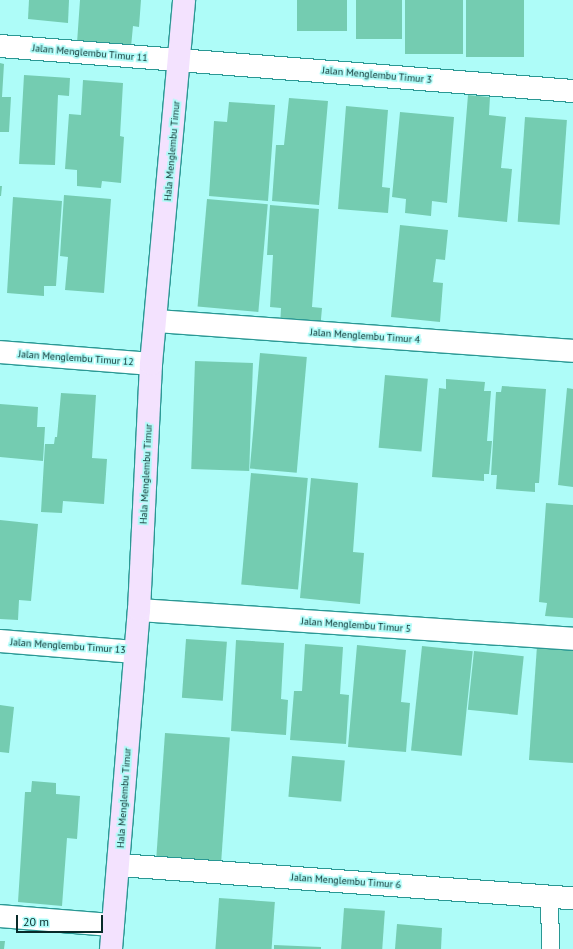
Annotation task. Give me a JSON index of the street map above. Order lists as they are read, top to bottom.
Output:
{
  "streets": {
    "street": [
      "Jalan Menglembu Timur 11",
      "Jalan Menglembu Timur 3",
      "Hala Menglembu Timur",
      "Jalan Menglembu Timur 4",
      "Jalan Menglembu Timur 12",
      "Jalan Menglembu Timur 5",
      "Jalan Menglembu Timur 13",
      "Jalan Menglembu Timur 6"
    ]
  },
  "crossings": [
    ["Jalan Menglembu Timur 11", "Jalan Menglembu Timur 3"],
    ["Jalan Menglembu Timur 11", "Hala Menglembu Timur"],
    ["Jalan Menglembu Timur 3", "Hala Menglembu Timur"],
    ["Hala Menglembu Timur", "Jalan Menglembu Timur 4"],
    ["Hala Menglembu Timur", "Jalan Menglembu Timur 12"],
    ["Hala Menglembu Timur", "Jalan Menglembu Timur 5"],
    ["Hala Menglembu Timur", "Jalan Menglembu Timur 13"],
    ["Hala Menglembu Timur", "Jalan Menglembu Timur 6"]
  ],
  "scale_bar": "20 m"
}
